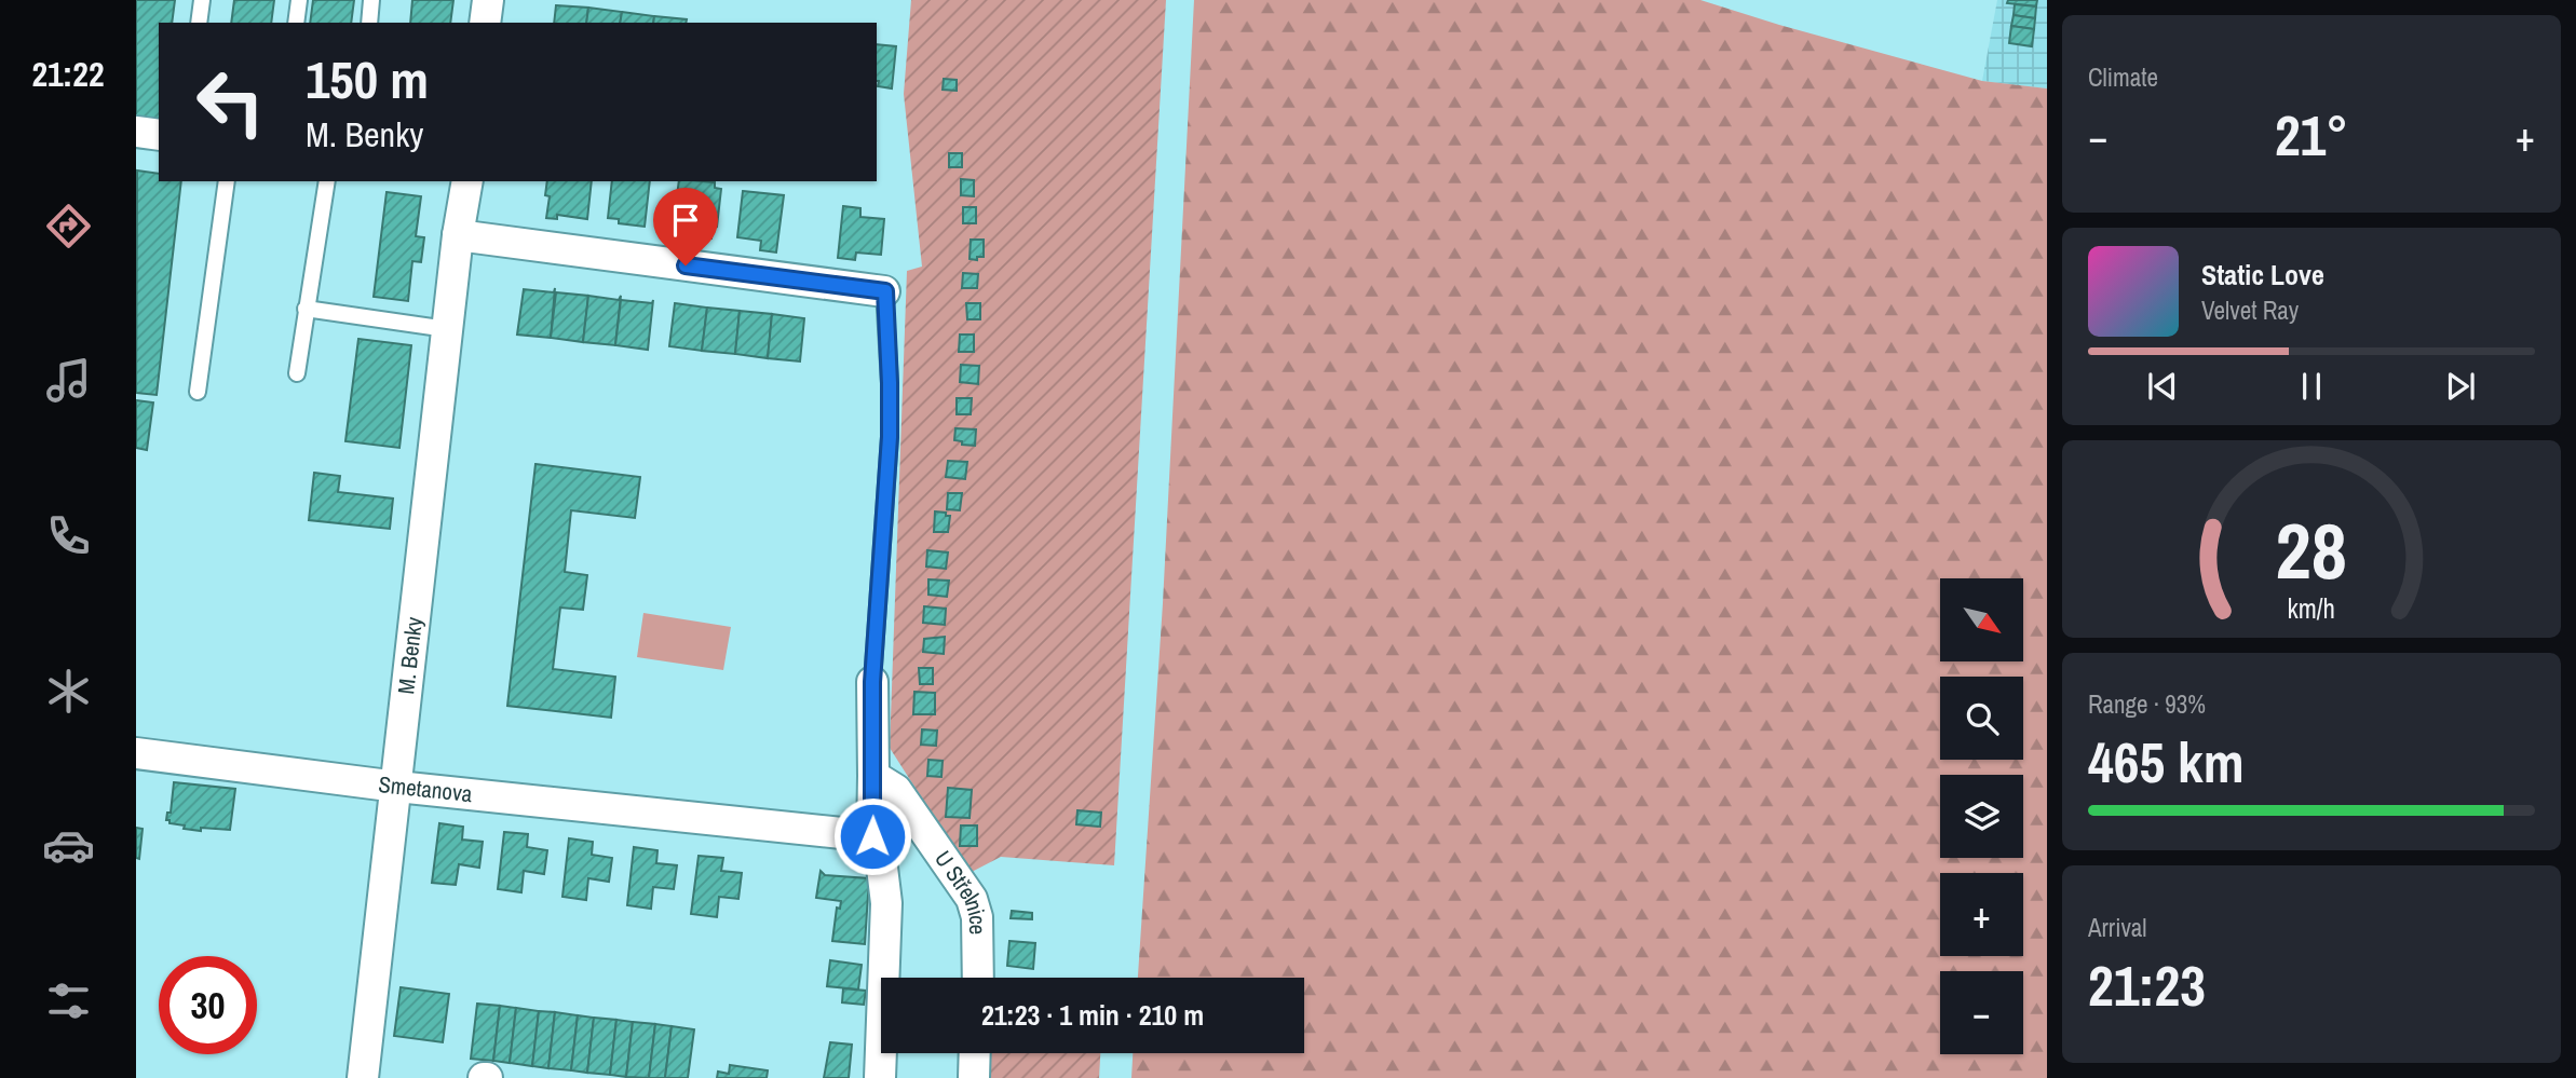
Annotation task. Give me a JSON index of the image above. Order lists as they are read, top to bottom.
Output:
{
  "streets": {
    "street": ["M. Benky", "Smetanova", "U Střelnice"]
  },
  "crossings": [
    ["M. Benky", "Smetanova"]
  ],
  "north": "bottom right",
  "page": {
    "tabs": "21:22",
    "tile": [
      "Climate",
      ["Range · 93%", "465 km"],
      ["Arrival", "21:23"]
    ],
    "turn": ["150 m", "M. Benky"],
    "heat": ["−", "21°", "+"],
    "song": ["Static Love", "Velvet Ray"],
    "map_buttons": ["+", "−"],
    "limit": "30",
    "trip": "21:23 · 1 min · 210 m",
    "gauge": ["28", "km/h"]
  }
}
